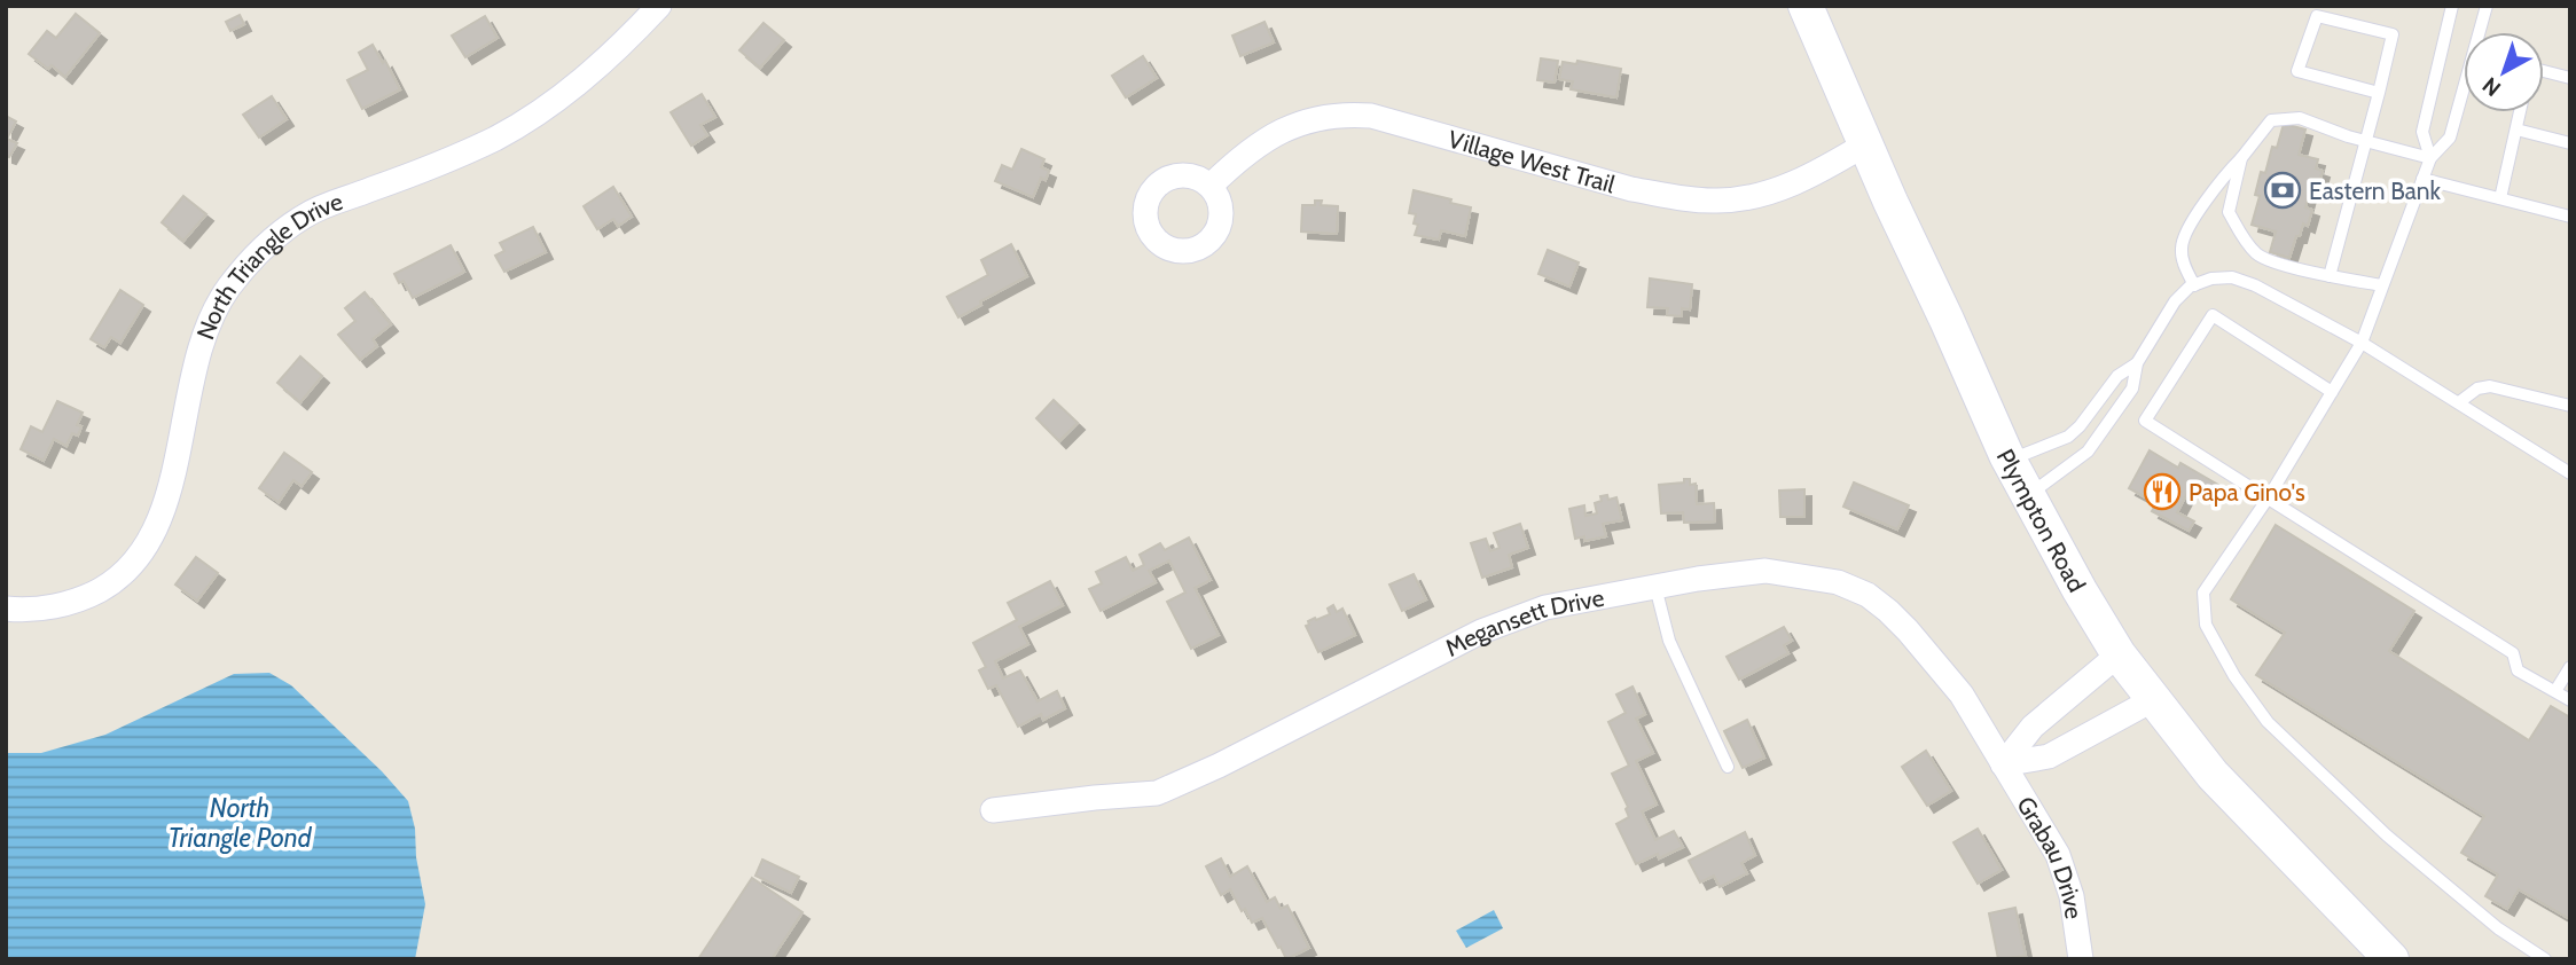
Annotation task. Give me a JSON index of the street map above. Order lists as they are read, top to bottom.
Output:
{
  "streets": {
    "main road": ["Plympton Road"],
    "street": [
      "Village West Trail",
      "North Triangle Drive",
      "Megansett Drive",
      "Grabau Drive"
    ]
  },
  "crossings": [
    ["Village West Trail", "Plympton Road"],
    ["Megansett Drive", "Grabau Drive"]
  ],
  "water": ["North Triangle Pond"],
  "places": {
    "bank": ["Eastern Bank"],
    "restaurant": ["Papa Gino's"]
  },
  "north": "bottom left"
}
